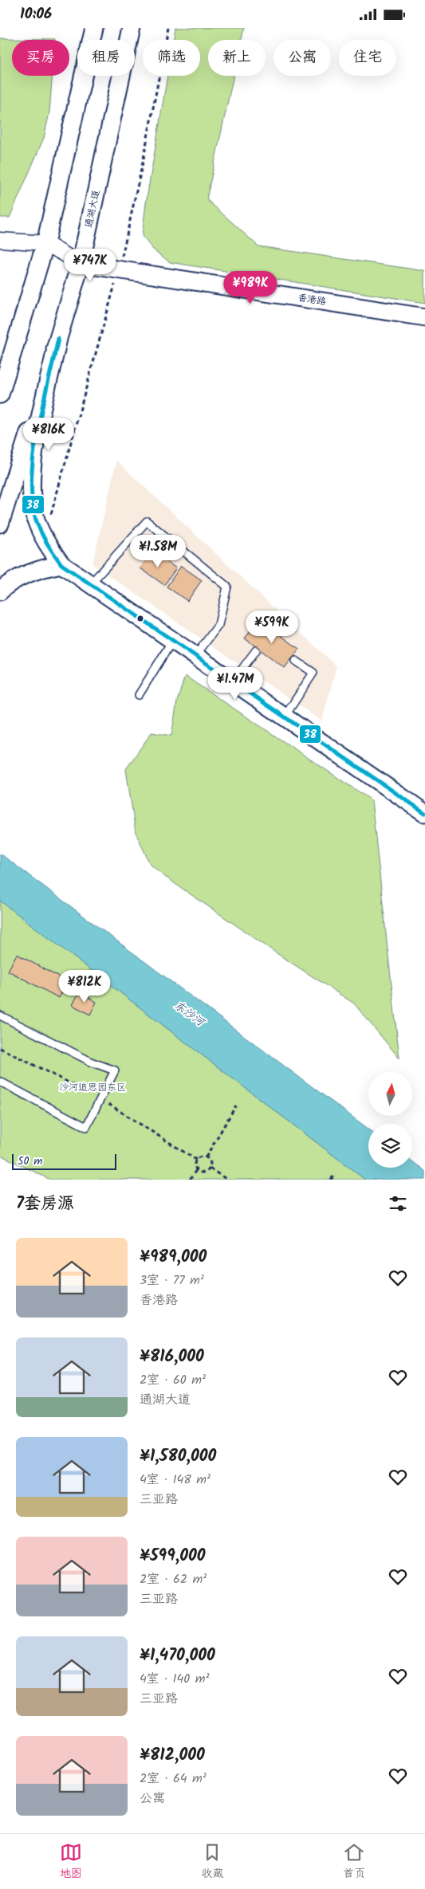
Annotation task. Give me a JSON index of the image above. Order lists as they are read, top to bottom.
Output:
{
  "streets": {
    "street": ["通湖大道", "香港路"]
  },
  "crossings": [
    ["通湖大道", "香港路"]
  ],
  "water": ["东沙河"],
  "parks": ["沙河追思园东区"],
  "lines": ["transit line 38"],
  "scale_bar": "50 m",
  "north": "top",
  "page": {
    "status": "10:06",
    "chip": [
      "买房",
      "租房",
      "筛选",
      "新上",
      "公寓",
      "住宅"
    ],
    "price": [
      "¥747K",
      "¥989K",
      "¥816K",
      "¥1.58M",
      "¥599K",
      "¥1.47M",
      "¥812K"
    ],
    "scale": "50 m",
    "heading": "7套房源",
    "list": [
      {
        "name": "¥989,000",
        "note": "3室 · 77 m² · 香港路"
      },
      {
        "name": "¥816,000",
        "note": "2室 · 60 m² · 通湖大道"
      },
      {
        "name": "¥1,580,000",
        "note": "4室 · 148 m² · 三亚路"
      },
      {
        "name": "¥599,000",
        "note": "2室 · 62 m² · 三亚路"
      },
      {
        "name": "¥1,470,000",
        "note": "4室 · 140 m² · 三亚路"
      },
      {
        "name": "¥812,000",
        "note": "2室 · 64 m² · 公寓"
      }
    ],
    "tabs": ["地图", "收藏", "首页"]
  }
}
